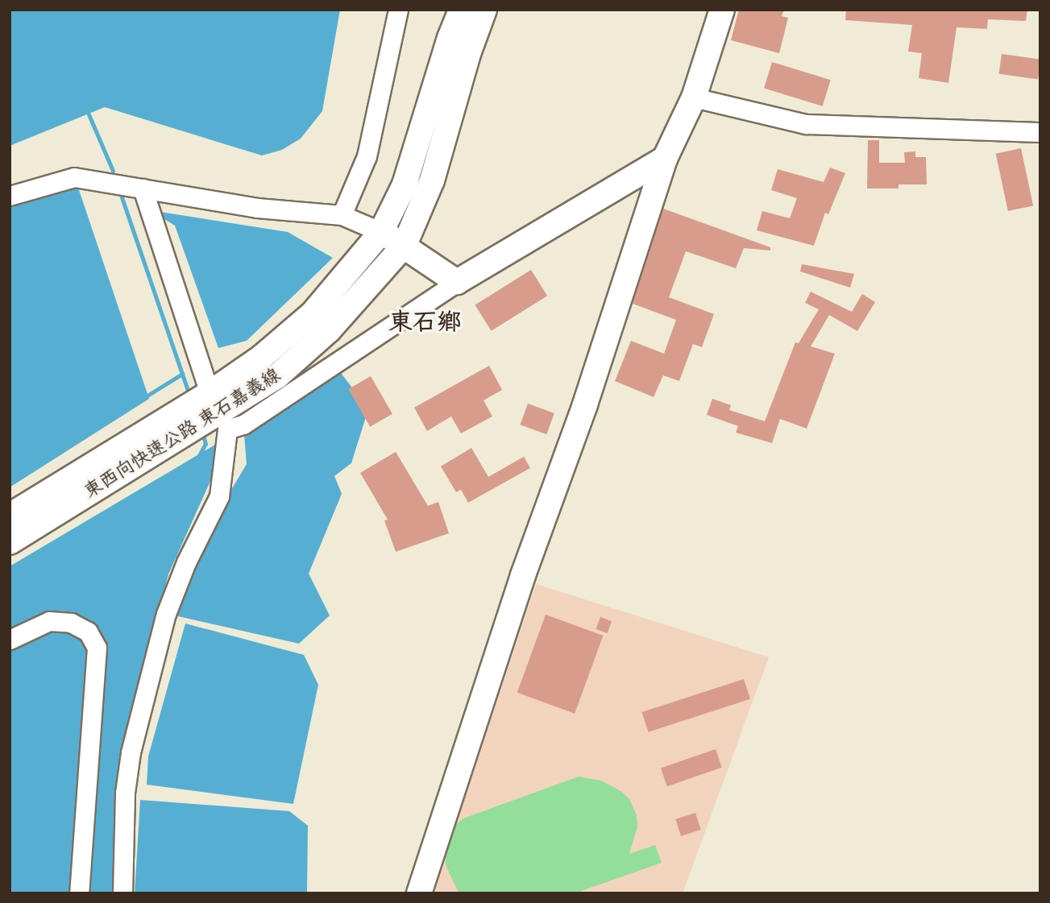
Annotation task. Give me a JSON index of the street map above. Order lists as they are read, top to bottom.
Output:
{
  "streets": {
    "main road": ["東西向快速公路 東石嘉義線"]
  },
  "districts": ["東石鄉"]
}
